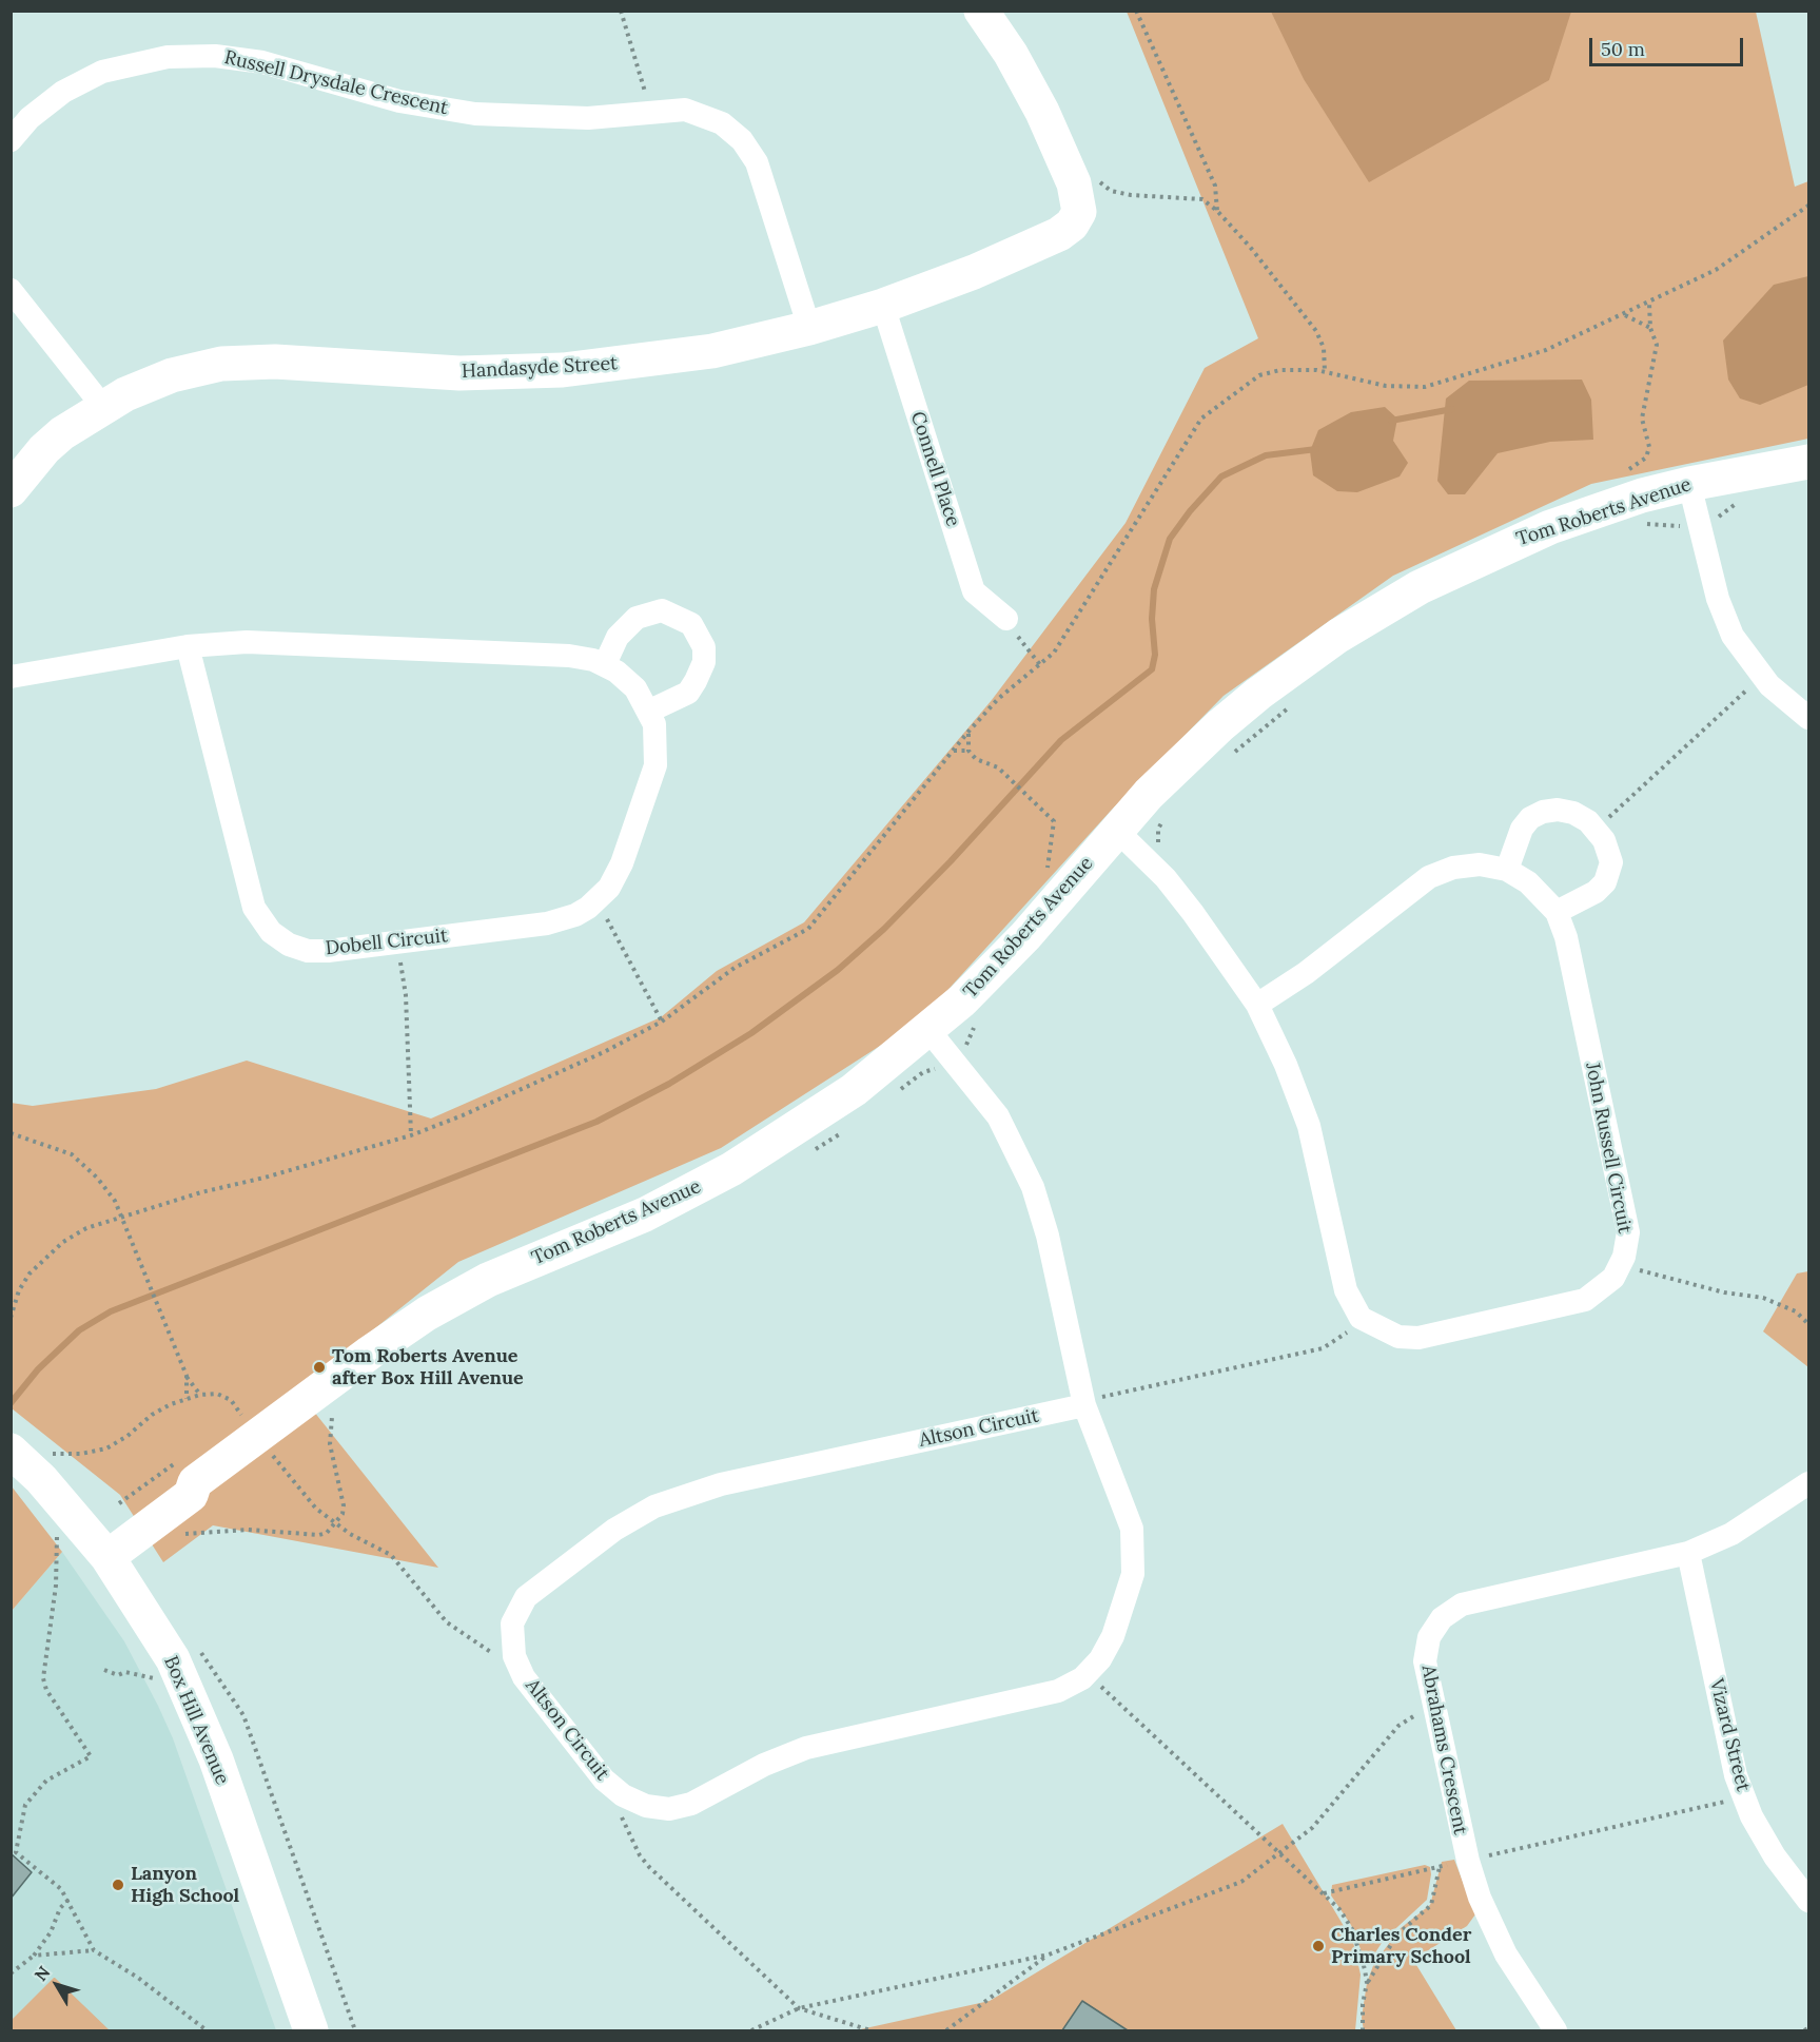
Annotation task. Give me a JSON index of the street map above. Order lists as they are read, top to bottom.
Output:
{
  "streets": {
    "street": [
      "Russell Drysdale Crescent",
      "Handasyde Street",
      "Connell Place",
      "Tom Roberts Avenue",
      "Dobell Circuit",
      "John Russell Circuit",
      "Altson Circuit",
      "Box Hill Avenue",
      "Vizard Street",
      "Abrahams Crescent"
    ]
  },
  "crossings": [
    ["Russell Drysdale Crescent", "Handasyde Street"],
    ["Handasyde Street", "Connell Place"],
    ["Tom Roberts Avenue", "Altson Circuit"],
    ["Tom Roberts Avenue", "Box Hill Avenue"],
    ["Vizard Street", "Abrahams Crescent"]
  ],
  "places": ["Tom Roberts Avenue after Box Hill Avenue", "Lanyon High School", "Charles Conder Primary School"],
  "scale_bar": "50 m",
  "north": "top left"
}
